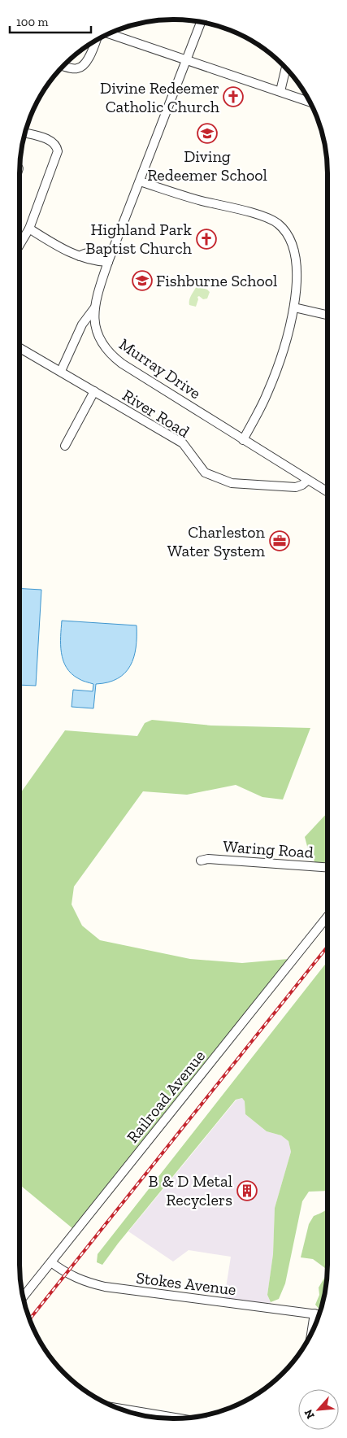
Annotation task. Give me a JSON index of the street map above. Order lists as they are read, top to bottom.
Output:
{
  "streets": {
    "street": [
      "Murray Drive",
      "River Road",
      "Waring Road",
      "Railroad Avenue",
      "Stokes Avenue"
    ]
  },
  "crossings": [
    ["Murray Drive", "River Road"],
    ["Railroad Avenue", "Stokes Avenue"]
  ],
  "places": {
    "church": ["Divine Redeemer Catholic Church", "Highland Park Baptist Church"],
    "school or university": ["Diving Redeemer School", "Fishburne School"],
    "office": ["Charleston Water System"],
    "building": ["B & D Metal Recyclers"]
  },
  "scale_bar": "100 m",
  "north": "bottom left"
}
